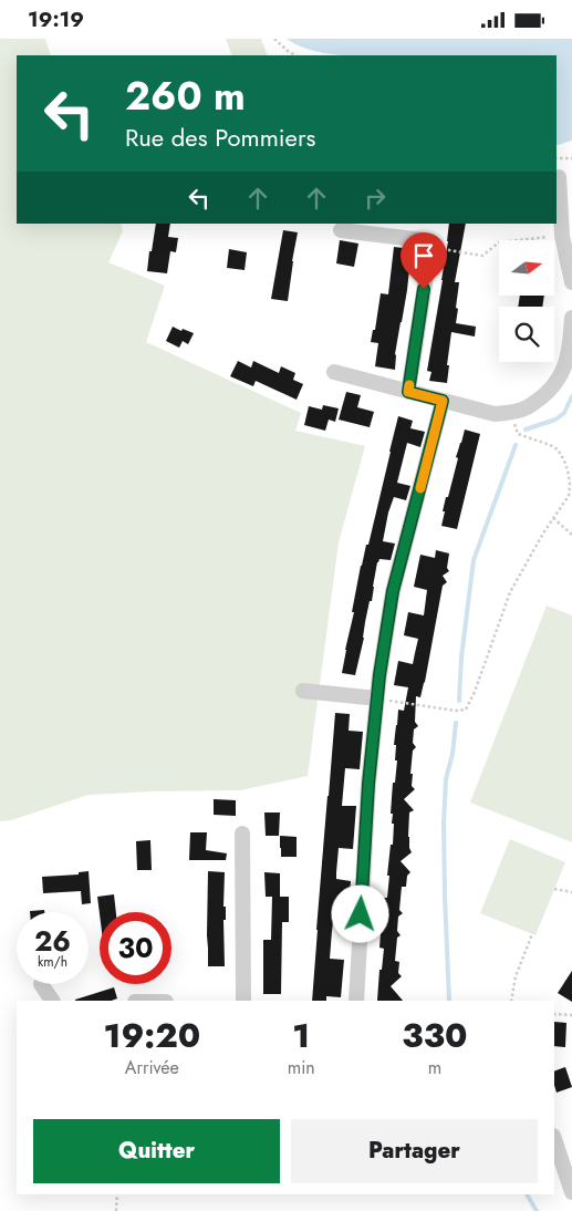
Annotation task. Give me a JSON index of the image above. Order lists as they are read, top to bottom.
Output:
{
  "north": "right",
  "page": {
    "status": "19:19",
    "turn": ["260 m", "Rue des Pommiers"],
    "speed": "26 km/h",
    "limit": "30",
    "eta": [
      "19:20",
      "Arrivée",
      "1",
      "min",
      "330",
      "m"
    ],
    "buttons": ["Quitter", "Partager"]
  }
}
